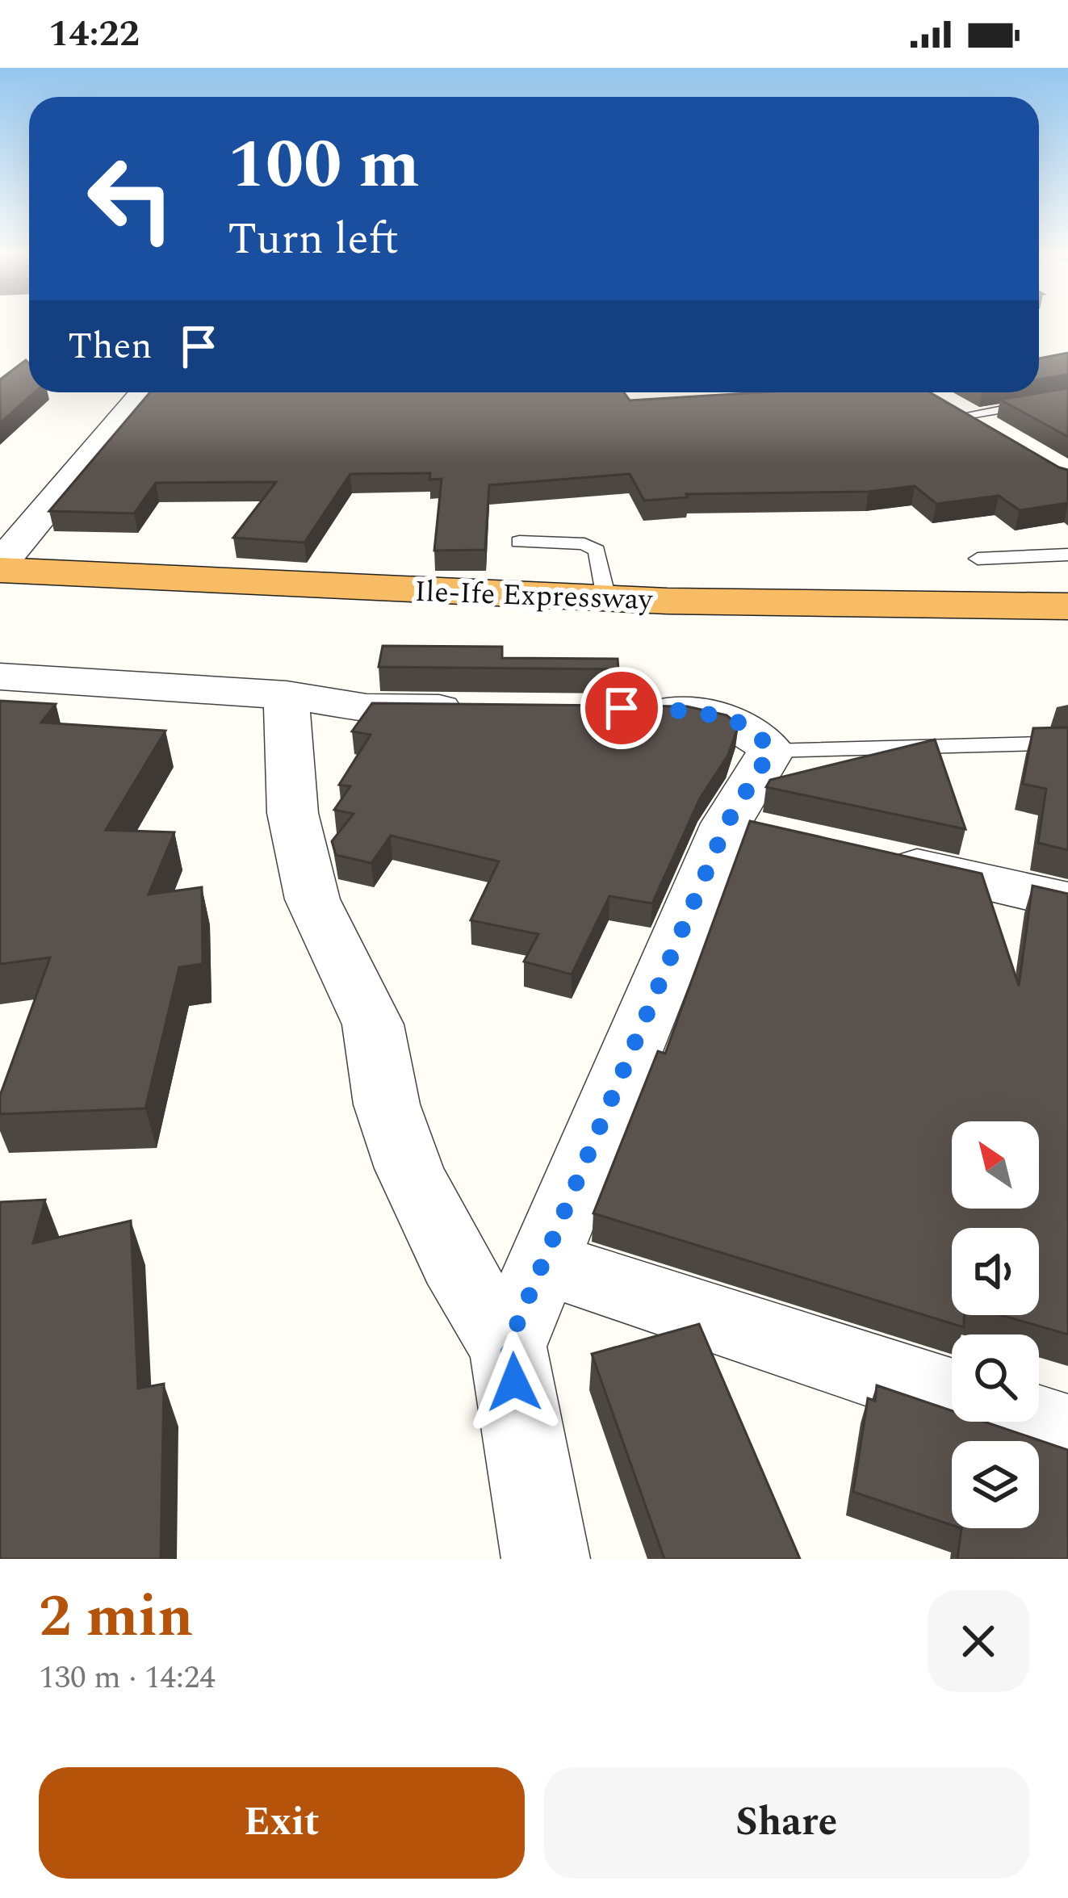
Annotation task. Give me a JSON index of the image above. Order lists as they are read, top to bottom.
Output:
{
  "streets": {
    "highway": ["Ile-Ife Expressway"]
  },
  "north": "top left",
  "page": {
    "status": "14:22",
    "turn": ["100 m", "Turn left"],
    "then": "Then",
    "heading": ["2 min", "130 m · 14:24"],
    "buttons": ["Exit", "Share"]
  }
}
